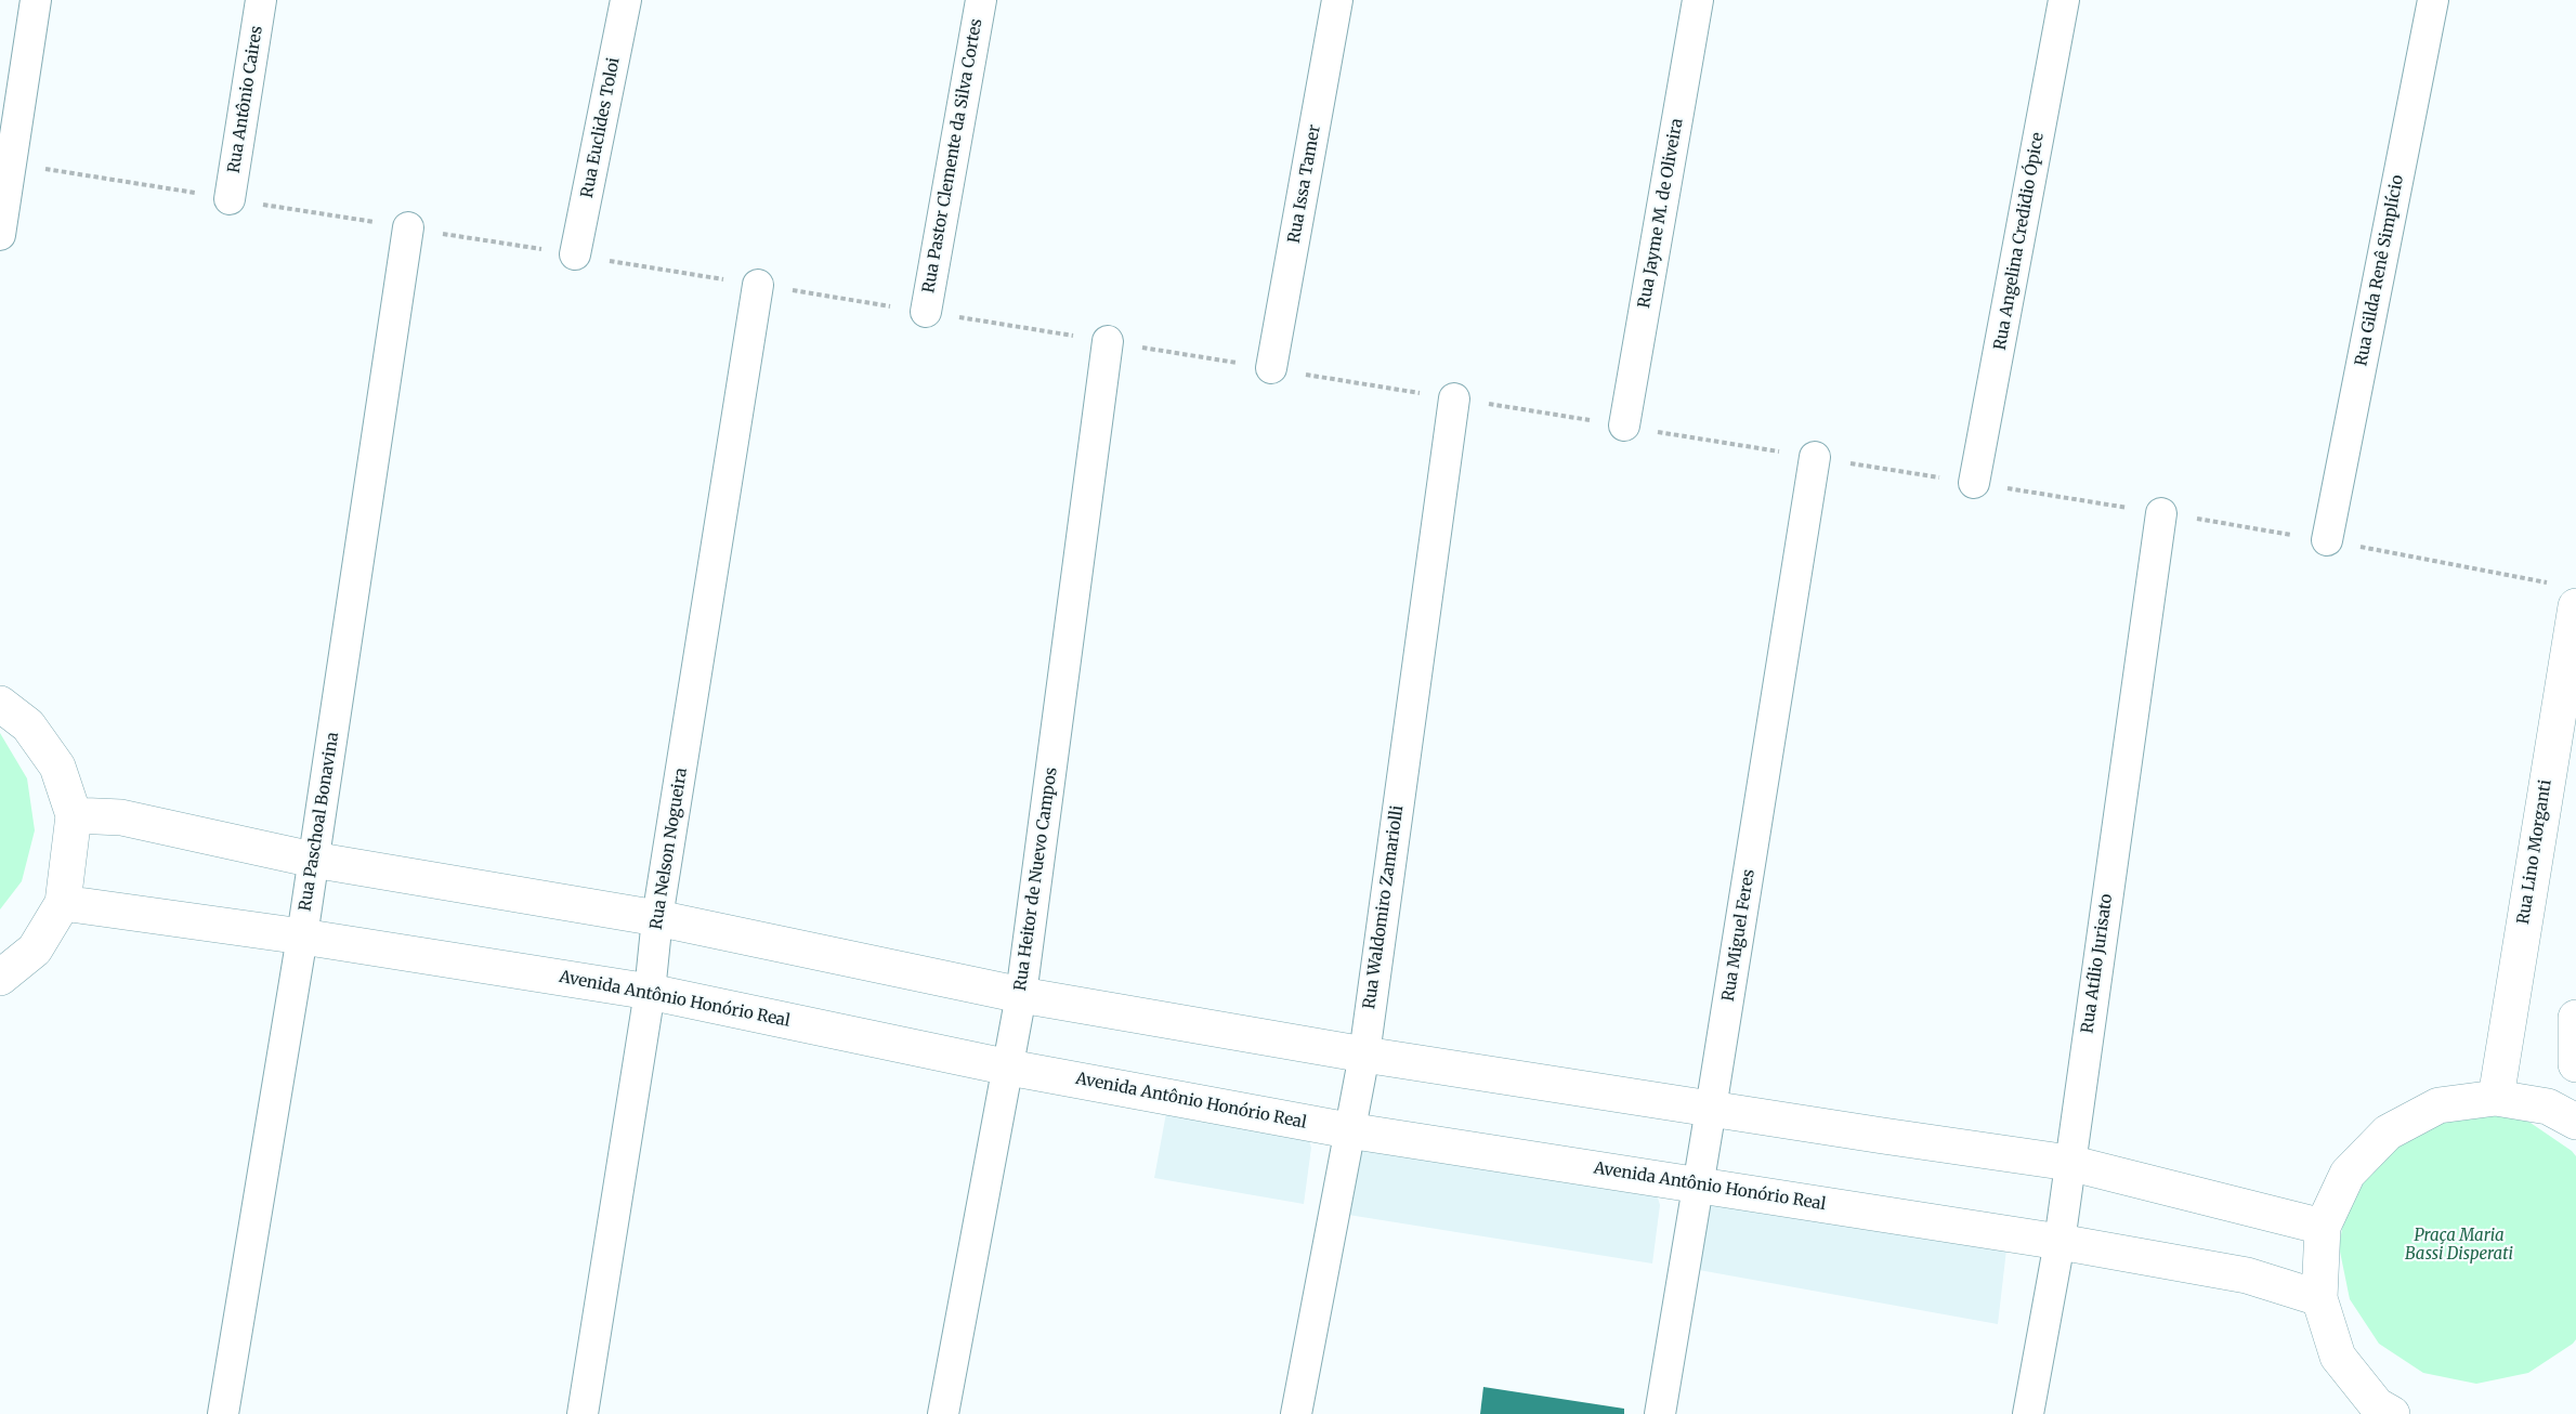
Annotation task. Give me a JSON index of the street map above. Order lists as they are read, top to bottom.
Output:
{
  "streets": {
    "street": [
      "Rua Antônio Caires",
      "Rua Euclides Toloi",
      "Rua Pastor Clemente da Silva Cortes",
      "Rua Issa Tamer",
      "Rua Jayme M. de Oliveira",
      "Rua Angelina Credidio Ópice",
      "Rua Gilda Renê Simplício",
      "Rua Paschoal Bonavina",
      "Rua Nelson Nogueira",
      "Rua Lino Morganti",
      "Rua Heitor de Nuevo Campos",
      "Rua Waldomiro Zamariolli",
      "Rua Miguel Feres",
      "Rua Atílio Jurisato",
      "Avenida Antônio Honório Real"
    ]
  },
  "crossings": [
    ["Rua Paschoal Bonavina", "Avenida Antônio Honório Real"],
    ["Rua Nelson Nogueira", "Avenida Antônio Honório Real"],
    ["Rua Heitor de Nuevo Campos", "Avenida Antônio Honório Real"],
    ["Rua Waldomiro Zamariolli", "Avenida Antônio Honório Real"],
    ["Rua Miguel Feres", "Avenida Antônio Honório Real"],
    ["Rua Atílio Jurisato", "Avenida Antônio Honório Real"]
  ],
  "parks": ["Praça Maria Bassi Disperati"]
}
